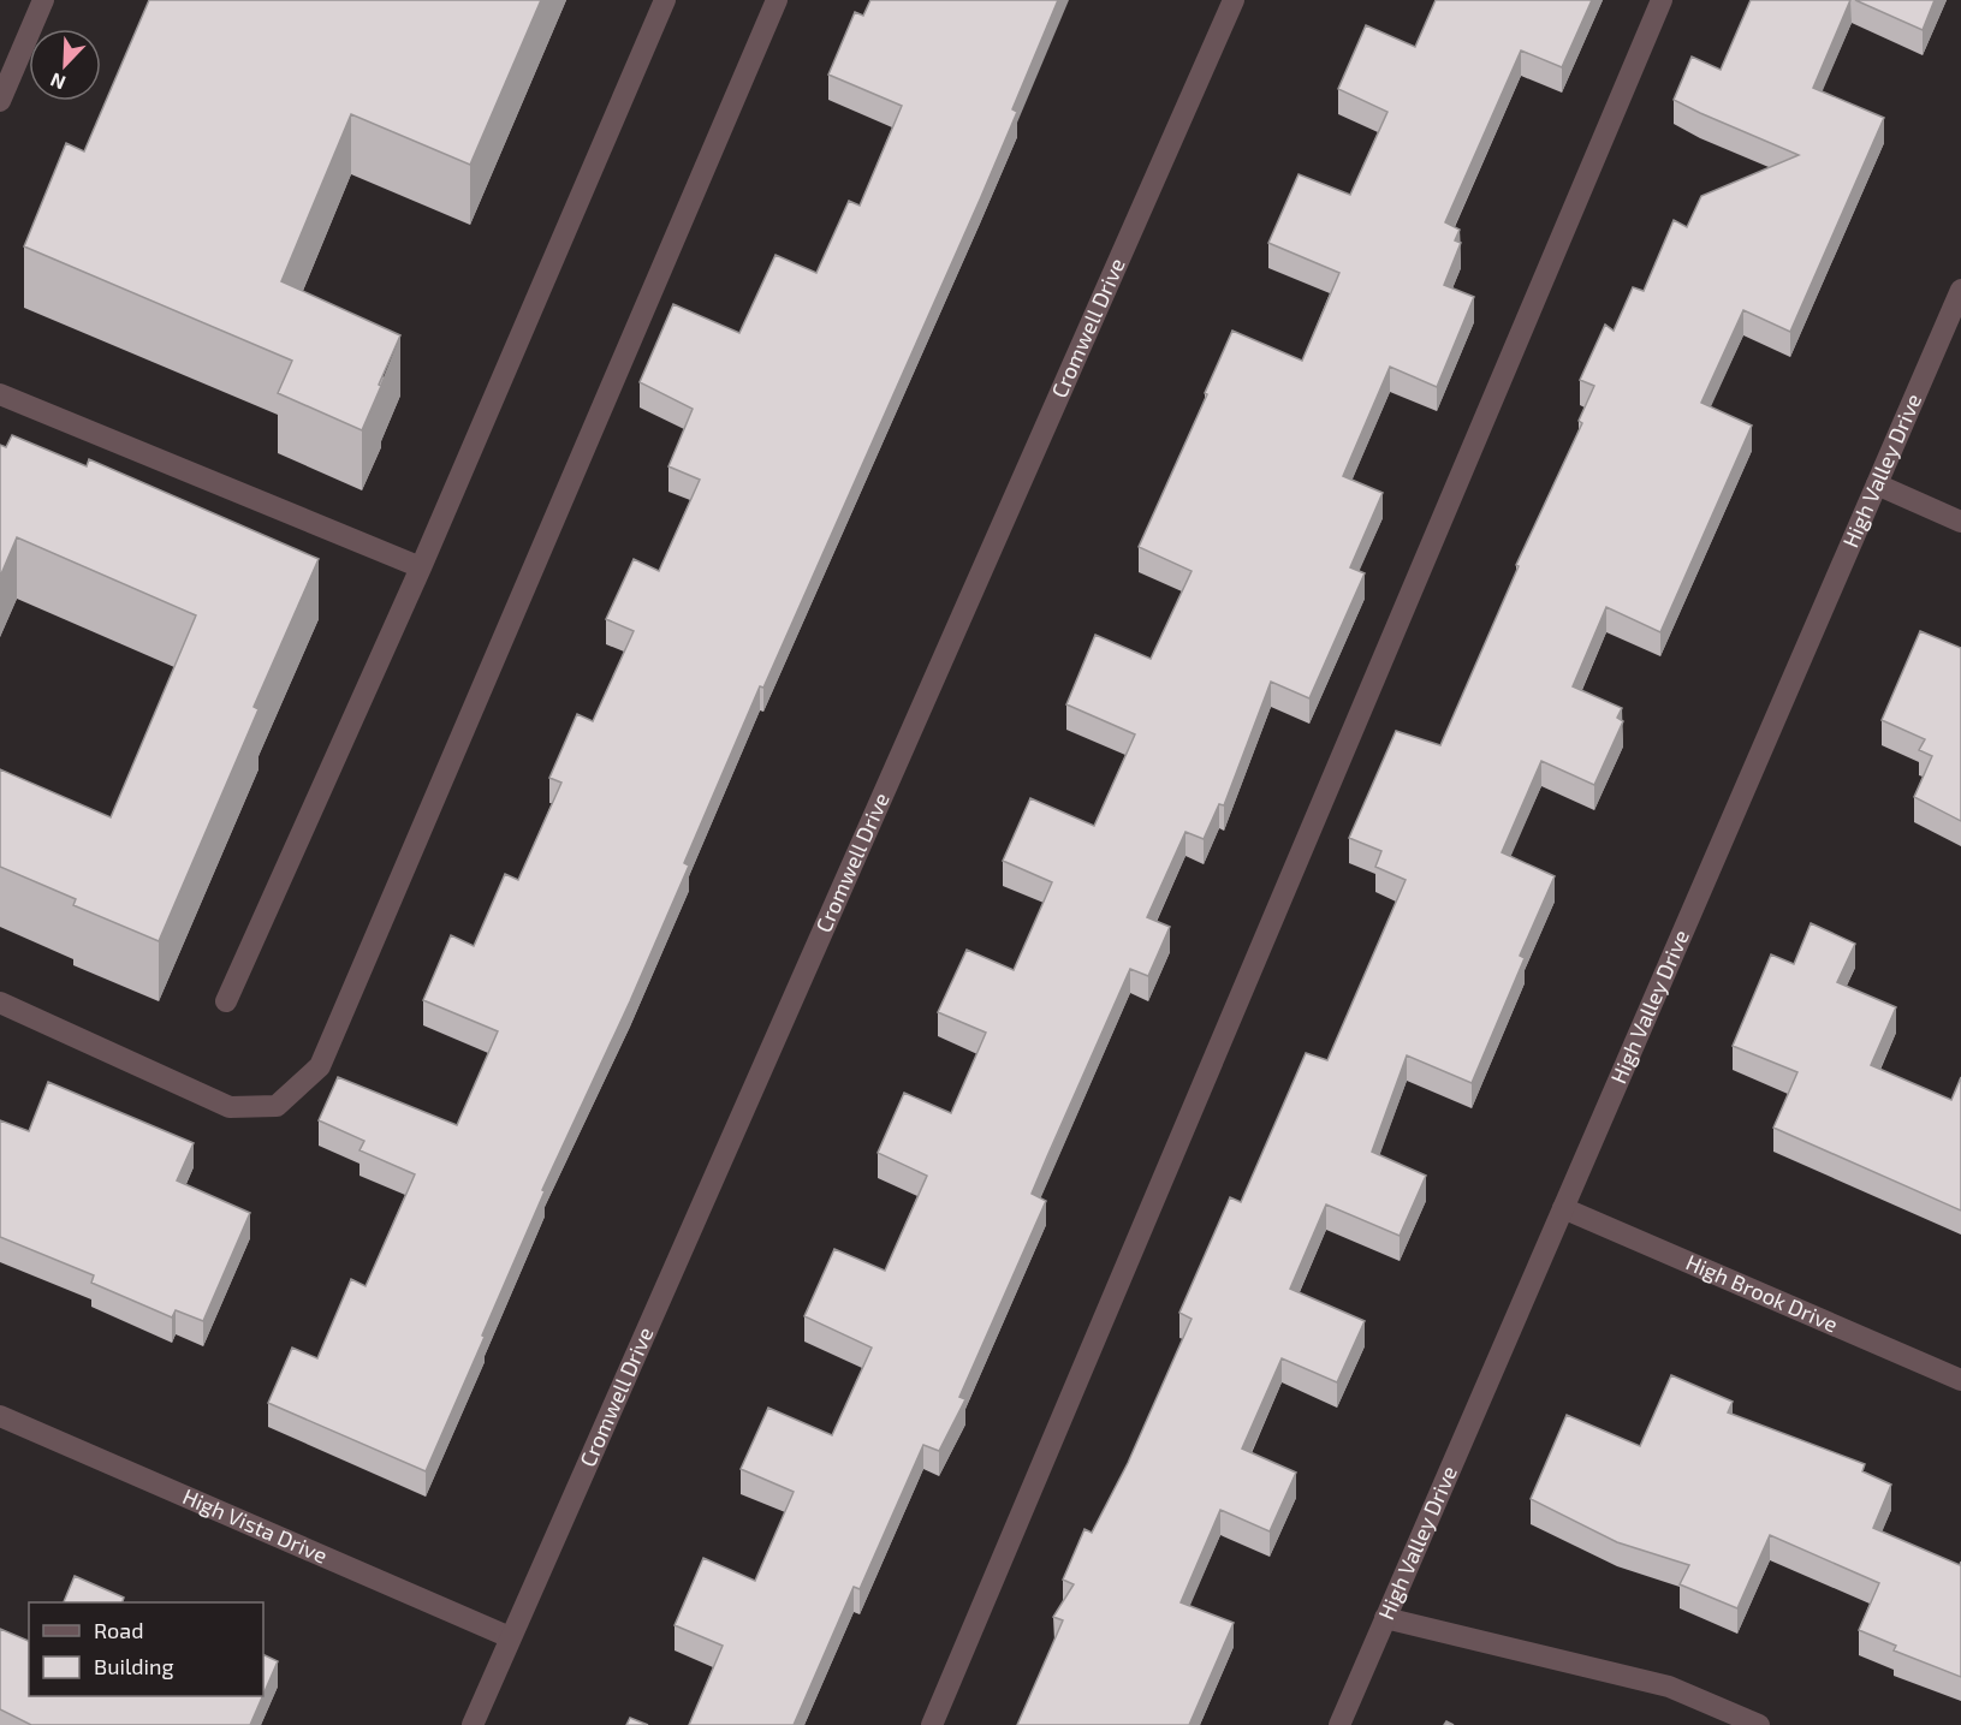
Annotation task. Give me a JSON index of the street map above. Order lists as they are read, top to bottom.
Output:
{
  "streets": {
    "street": [
      "Cromwell Drive",
      "High Valley Drive",
      "High Brook Drive",
      "High Vista Drive"
    ]
  },
  "crossings": [
    ["Cromwell Drive", "High Vista Drive"],
    ["High Valley Drive", "High Brook Drive"]
  ],
  "legend": ["Road", "Building"],
  "north": "bottom left"
}
